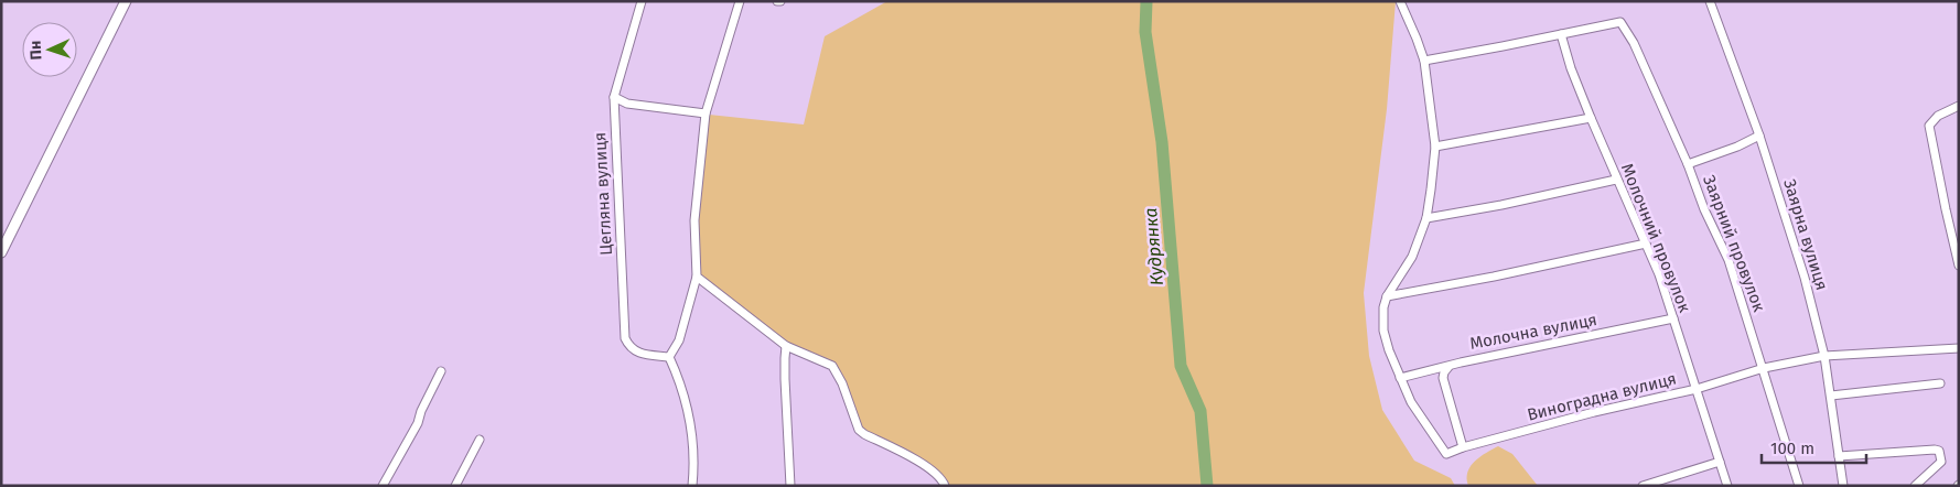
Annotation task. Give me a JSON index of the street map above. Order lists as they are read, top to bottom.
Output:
{
  "streets": {
    "street": [
      "Цегляна вулиця",
      "Заярна вулиця",
      "Молочний провулок",
      "Заярний провулок",
      "Молочна вулиця",
      "Виноградна вулиця"
    ]
  },
  "crossings": [
    ["Заярна вулиця", "Виноградна вулиця"],
    ["Молочний провулок", "Заярний провулок"],
    ["Молочний провулок", "Молочна вулиця"],
    ["Молочний провулок", "Виноградна вулиця"],
    ["Заярний провулок", "Виноградна вулиця"],
    ["Молочна вулиця", "Виноградна вулиця"]
  ],
  "water": ["Кудрянка"],
  "scale_bar": "100 m",
  "north": "left"
}
